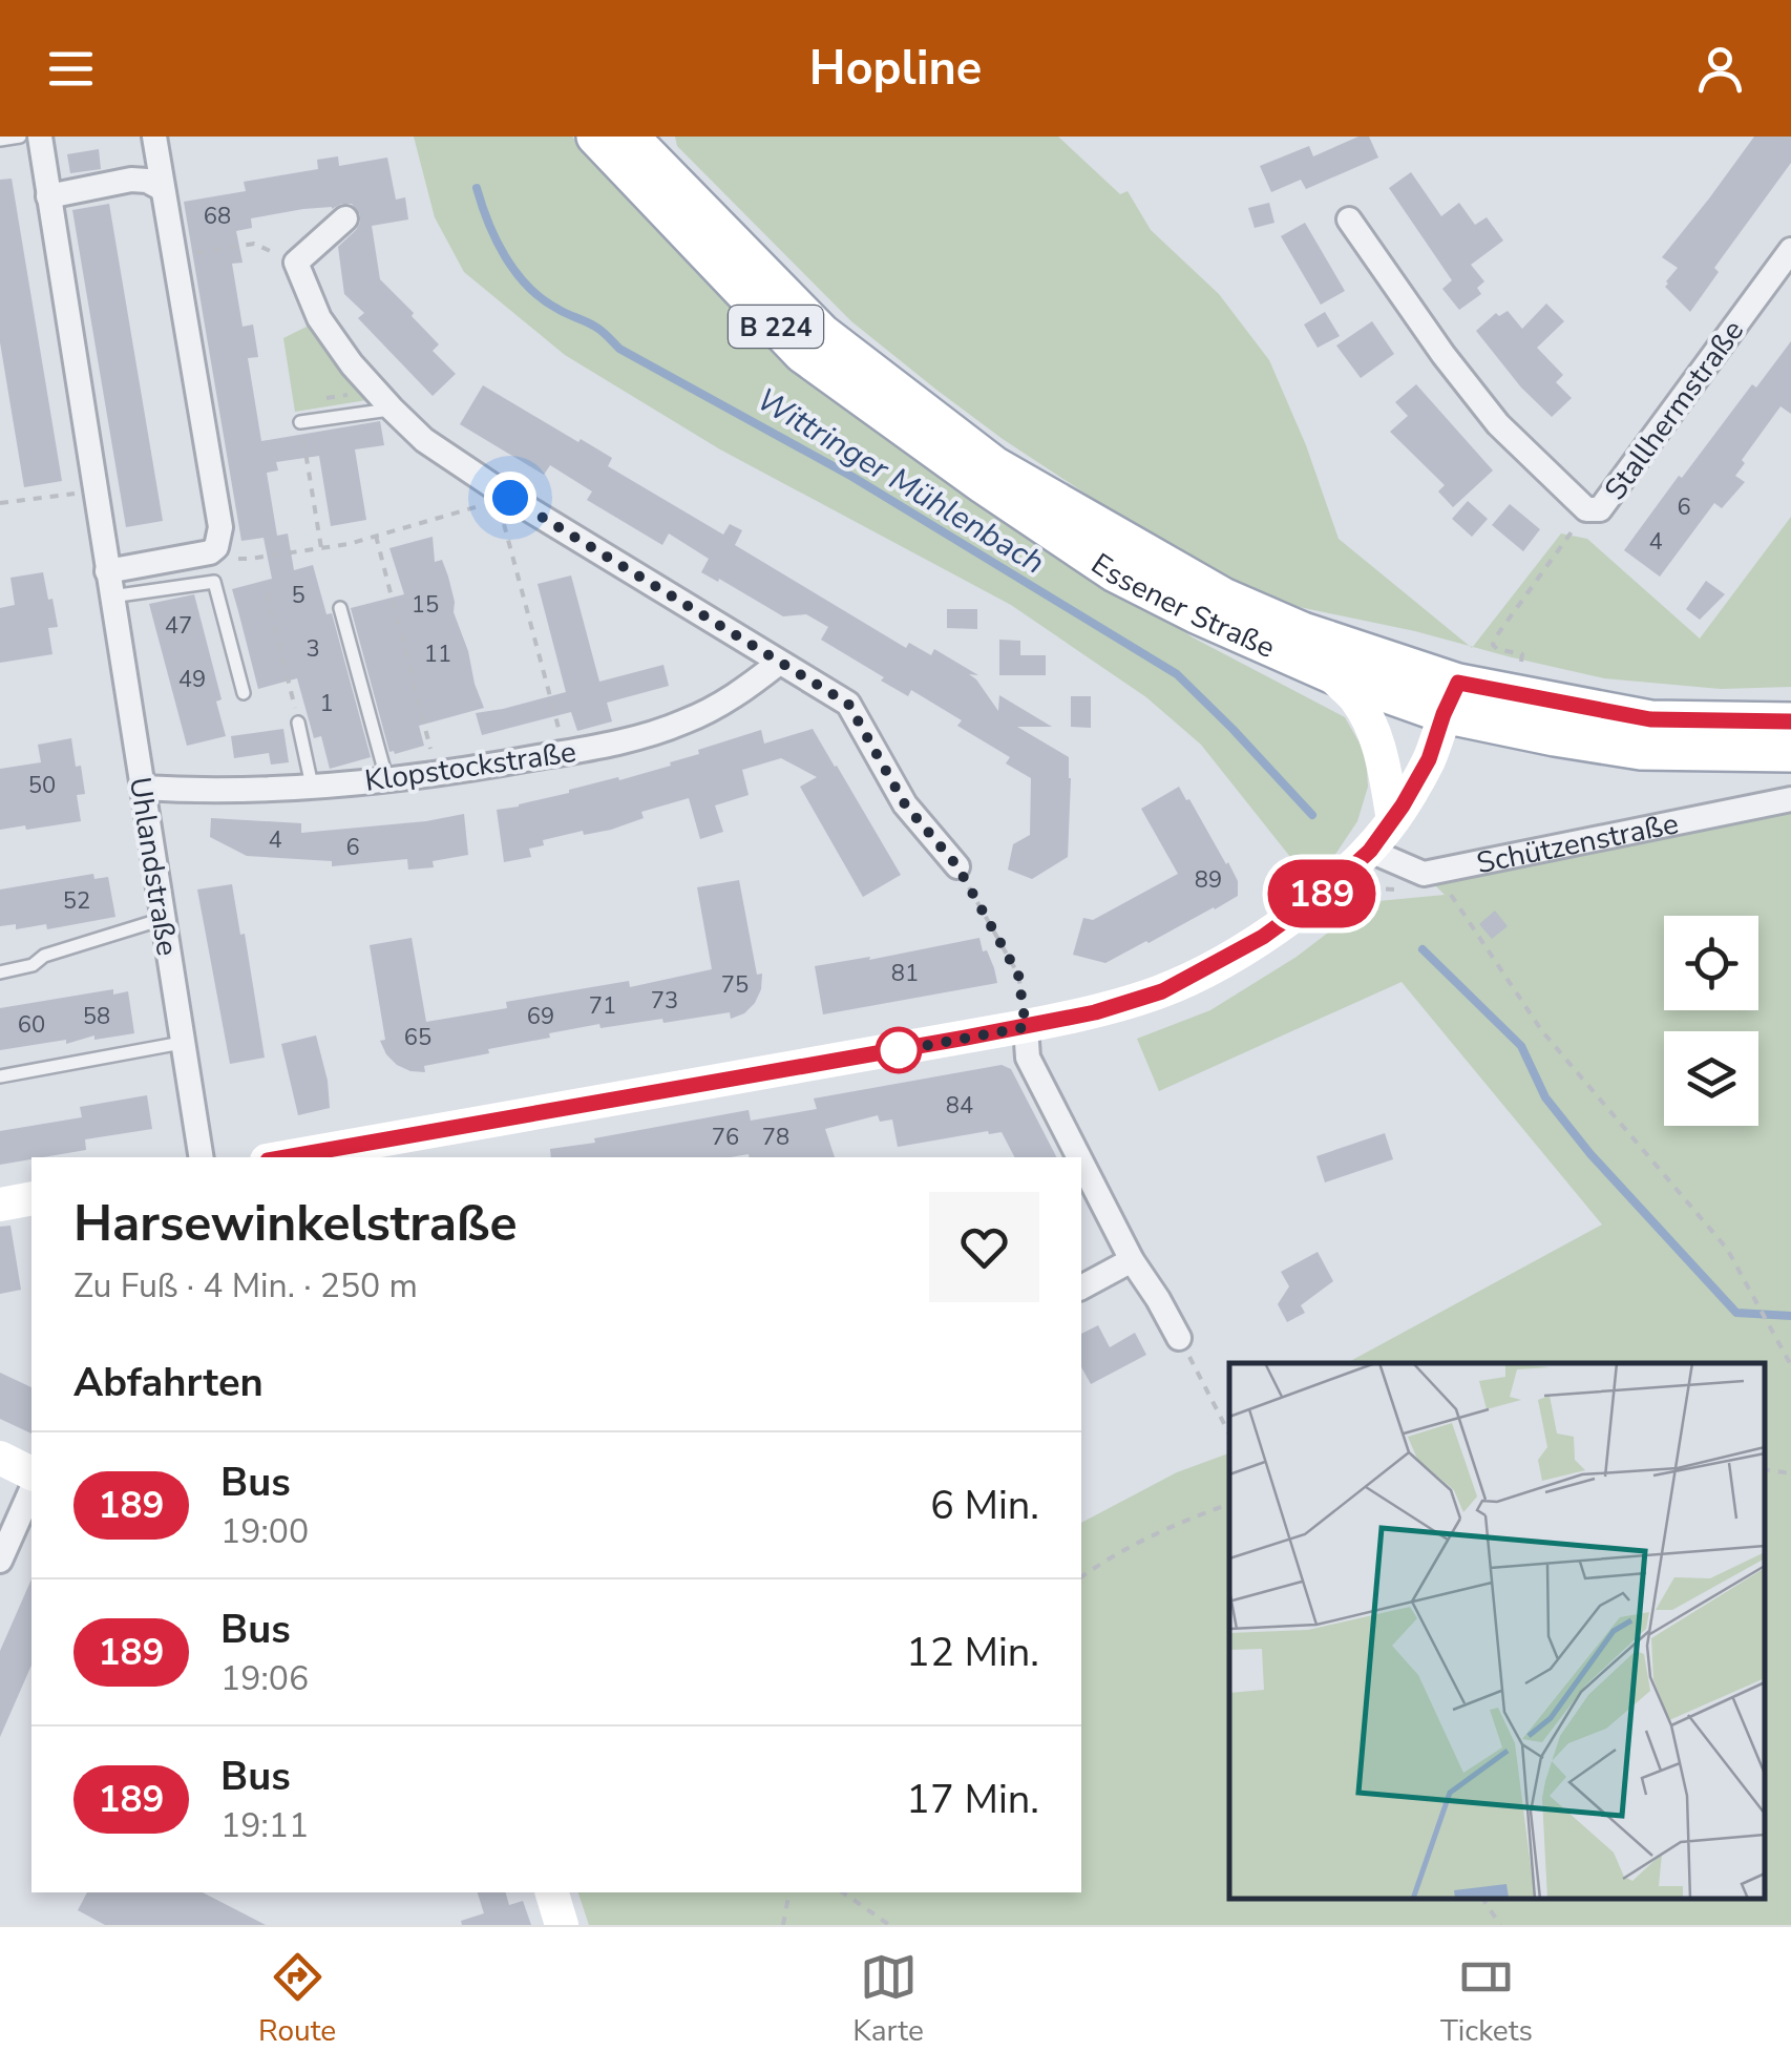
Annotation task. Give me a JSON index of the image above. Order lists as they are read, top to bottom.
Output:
{
  "streets": {
    "main road": ["B 224", "Essener Straße"],
    "street": [
      "Stallhermstraße",
      "Klopstockstraße",
      "Schützenstraße",
      "Uhlandstraße"
    ]
  },
  "crossings": [
    ["B 224", "Essener Straße"],
    ["Klopstockstraße", "Uhlandstraße"]
  ],
  "water": ["Wittringer Mühlenbach"],
  "lines": ["bus line 189"],
  "house_numbers": [
    "68",
    "6",
    "4",
    "5",
    "15",
    "47",
    "3",
    "11",
    "49",
    "1",
    "50",
    "4",
    "6",
    "89",
    "52",
    "81",
    "75",
    "73",
    "71",
    "58",
    "69",
    "60",
    "65",
    "84",
    "76",
    "78"
  ],
  "page": {
    "header": "Hopline",
    "on_map": "189",
    "heading": [
      ["Harsewinkelstraße", "Zu Fuß · 4 Min. · 250 m"],
      "Abfahrten"
    ],
    "list": [
      {
        "mark": "189",
        "name": "Bus",
        "note": "19:00",
        "value": "6 Min."
      },
      {
        "mark": "189",
        "name": "Bus",
        "note": "19:06",
        "value": "12 Min."
      },
      {
        "mark": "189",
        "name": "Bus",
        "note": "19:11",
        "value": "17 Min."
      }
    ],
    "tabs": ["Route", "Karte", "Tickets"]
  }
}
